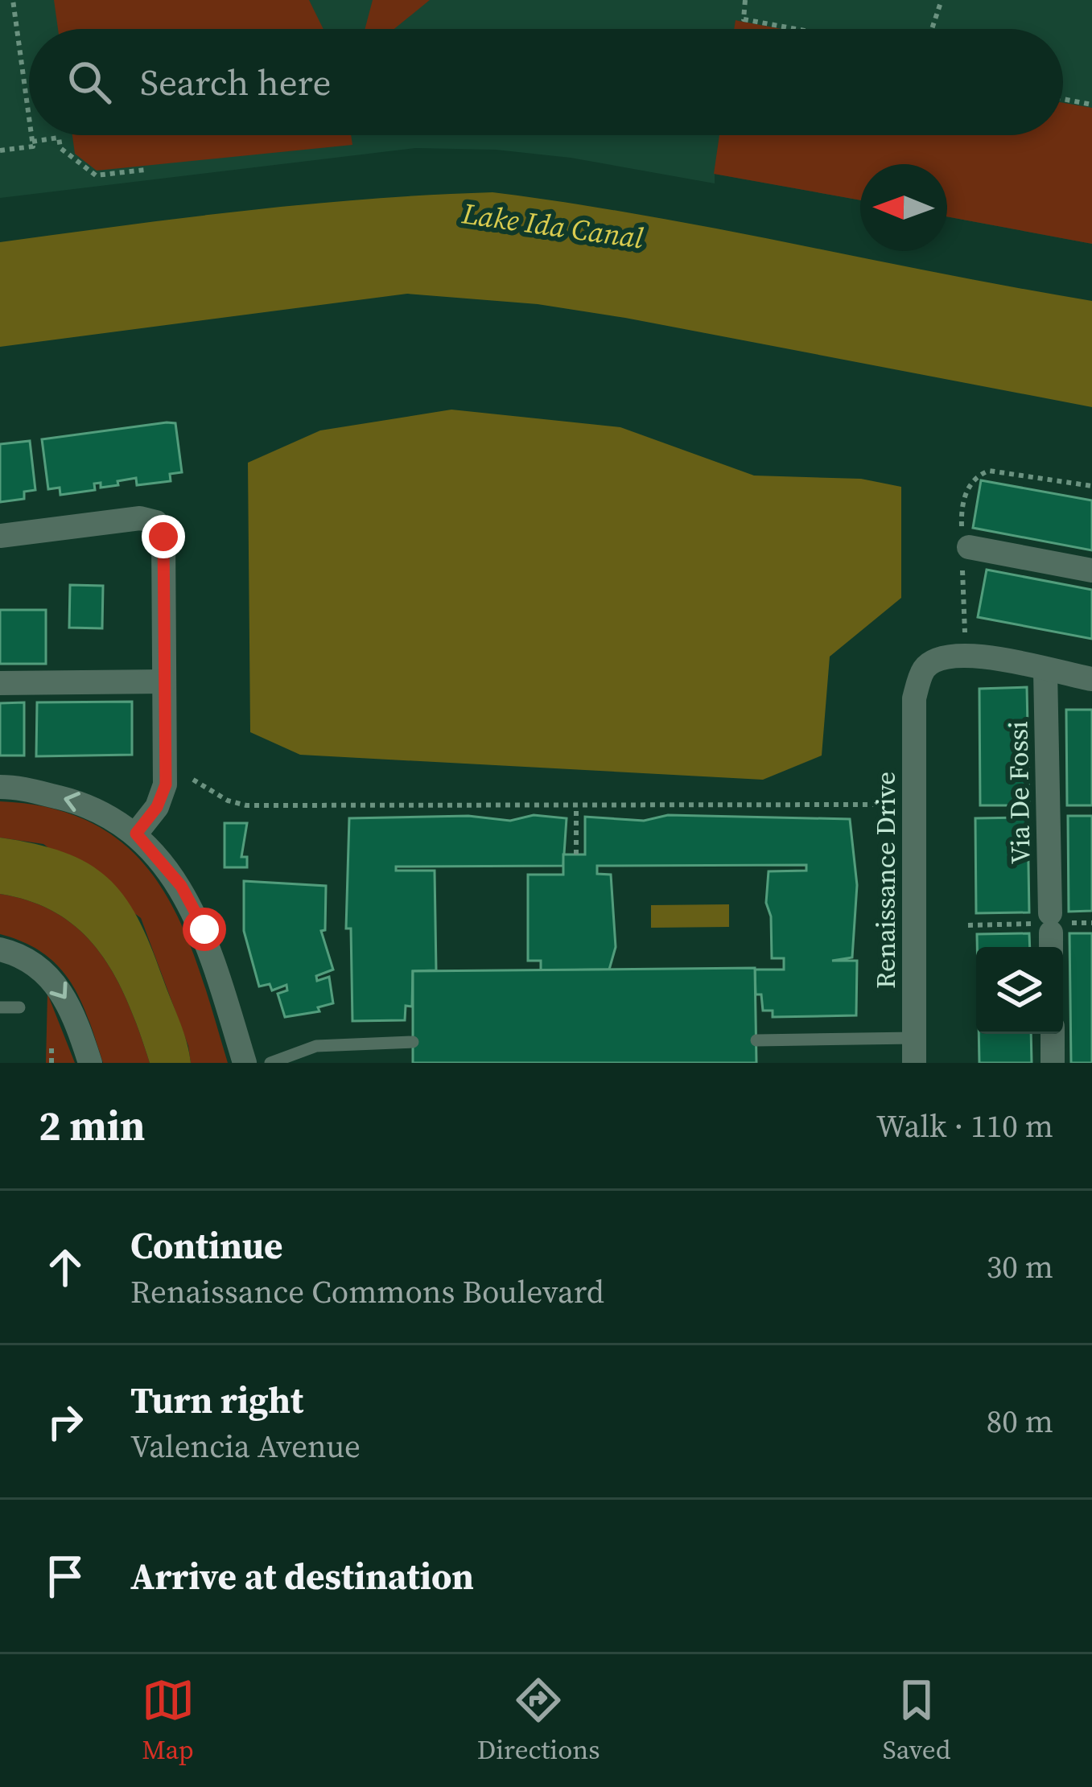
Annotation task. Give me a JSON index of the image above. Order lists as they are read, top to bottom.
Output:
{
  "streets": {
    "street": ["Via De Fossi", "Renaissance Drive"]
  },
  "crossings": [
    ["Via De Fossi", "Renaissance Drive"]
  ],
  "water": ["Lake Ida Canal"],
  "north": "left",
  "page": {
    "search": "Search here",
    "heading": ["2 min", "Walk · 110 m"],
    "list": [
      ["Continue", "Renaissance Commons Boulevard", "30 m"],
      ["Turn right", "Valencia Avenue", "80 m"],
      "Arrive at destination"
    ],
    "nav": ["Map", "Directions", "Saved"]
  }
}
